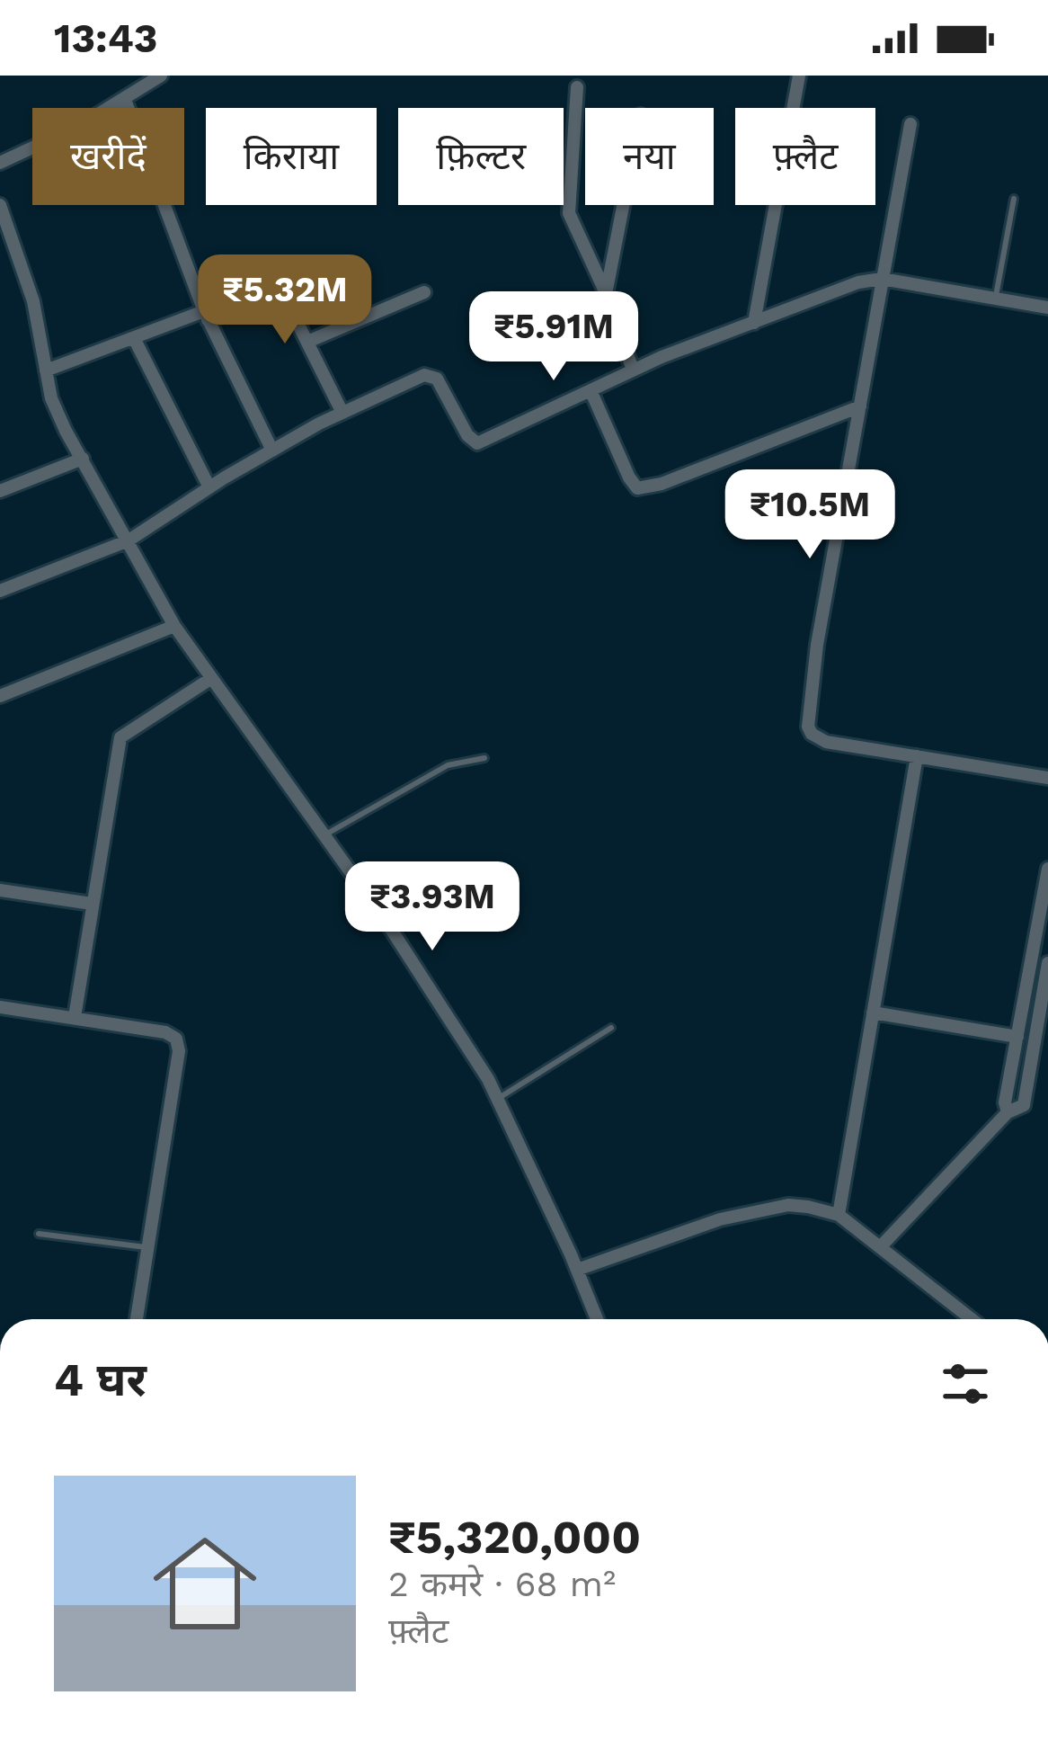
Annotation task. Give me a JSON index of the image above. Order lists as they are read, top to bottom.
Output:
{
  "page": {
    "status": "13:43",
    "chip": [
      "खरीदें",
      "किराया",
      "फ़िल्टर",
      "नया",
      "फ़्लैट"
    ],
    "price": [
      "₹5.32M",
      "₹5.91M",
      "₹10.5M",
      "₹3.93M"
    ],
    "heading": "4 घर",
    "list": [
      {
        "name": "₹5,320,000",
        "note": "2 कमरे · 68 m² · फ़्लैट"
      }
    ]
  }
}
